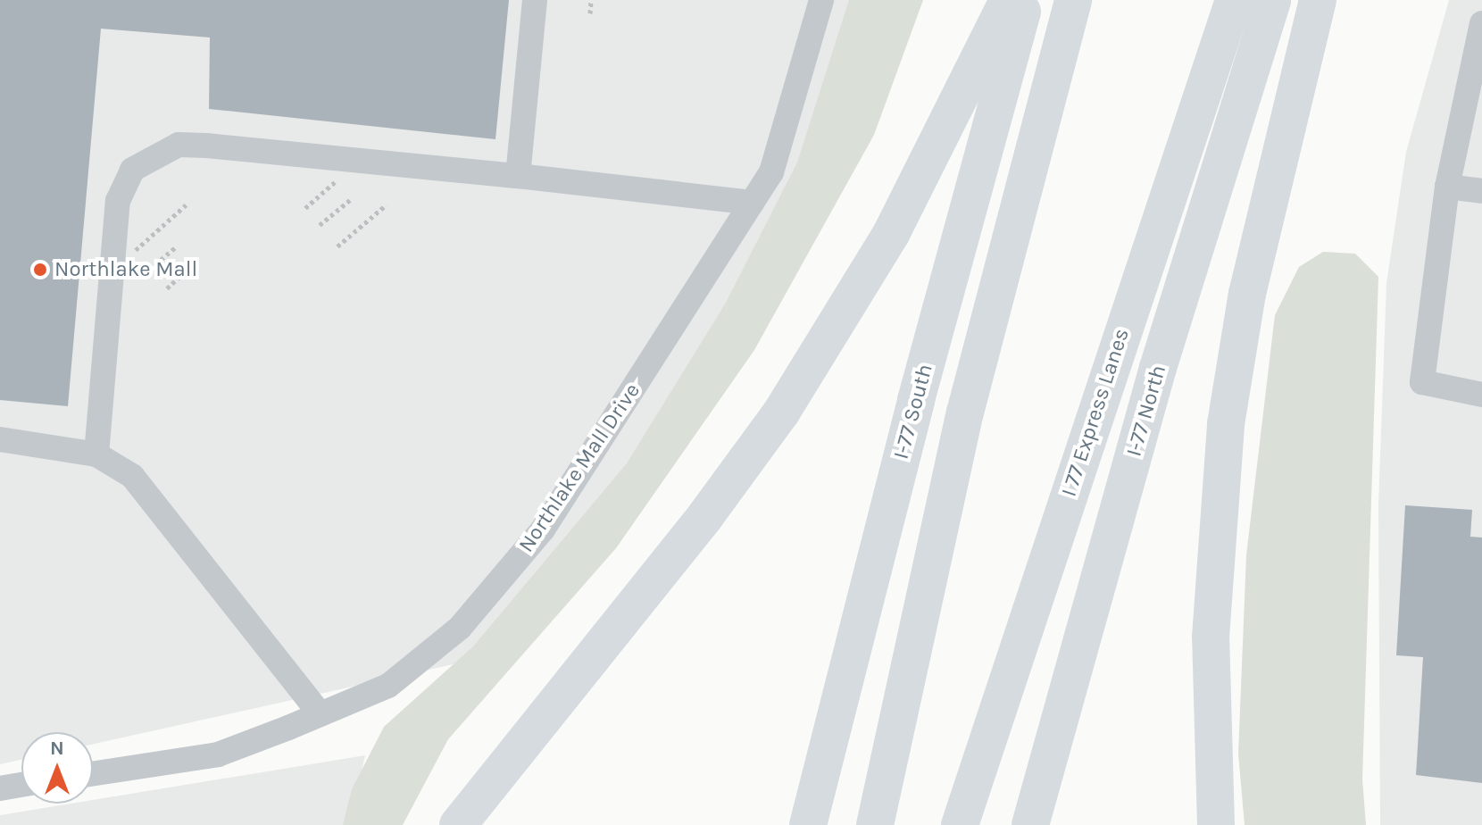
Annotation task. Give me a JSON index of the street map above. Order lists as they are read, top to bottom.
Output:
{
  "streets": {
    "highway": ["I-77 North", "I-77 South", "I 77 Express Lanes"],
    "street": ["Northlake Mall Drive"]
  },
  "places": ["Northlake Mall"],
  "north": "top"
}
